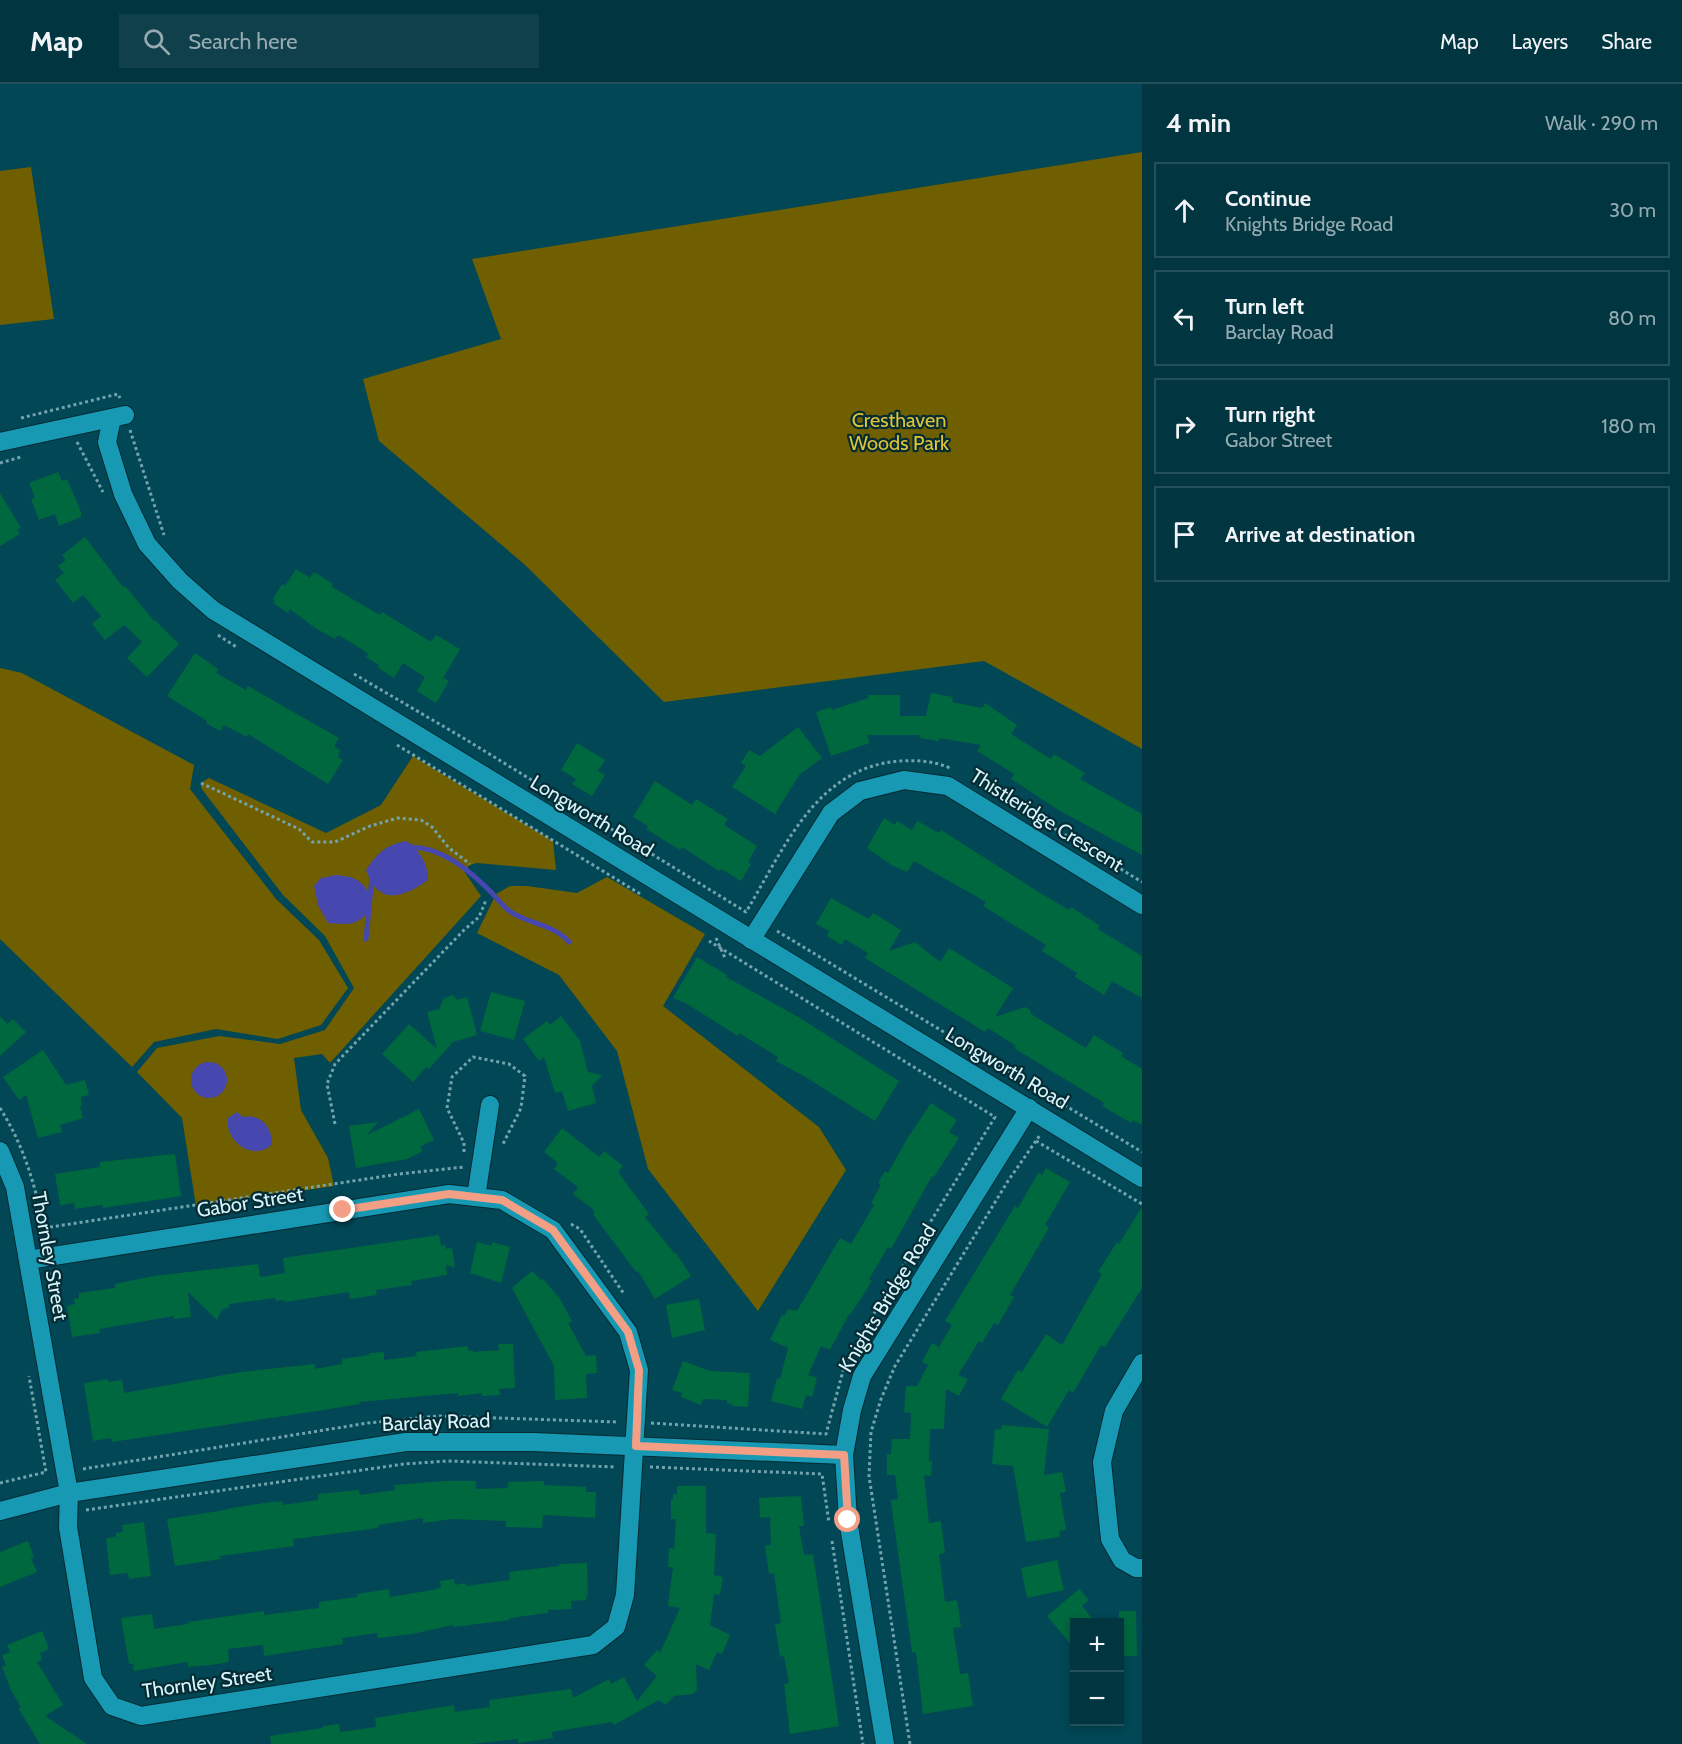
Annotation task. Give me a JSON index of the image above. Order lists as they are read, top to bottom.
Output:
{
  "streets": {
    "street": [
      "Longworth Road",
      "Thistleridge Crescent",
      "Gabor Street",
      "Thornley Street",
      "Knights Bridge Road",
      "Barclay Road"
    ]
  },
  "crossings": [
    ["Longworth Road", "Thistleridge Crescent"],
    ["Longworth Road", "Knights Bridge Road"],
    ["Gabor Street", "Thornley Street"],
    ["Gabor Street", "Barclay Road"],
    ["Thornley Street", "Barclay Road"],
    ["Knights Bridge Road", "Barclay Road"]
  ],
  "parks": ["Cresthaven Woods Park"],
  "page": {
    "header": "Map",
    "search": "Search here",
    "nav": ["Map", "Layers", "Share"],
    "heading": ["4 min", "Walk · 290 m"],
    "list": [
      ["Continue", "Knights Bridge Road", "30 m"],
      ["Turn left", "Barclay Road", "80 m"],
      ["Turn right", "Gabor Street", "180 m"],
      "Arrive at destination"
    ],
    "map_buttons": ["+", "−"]
  }
}
